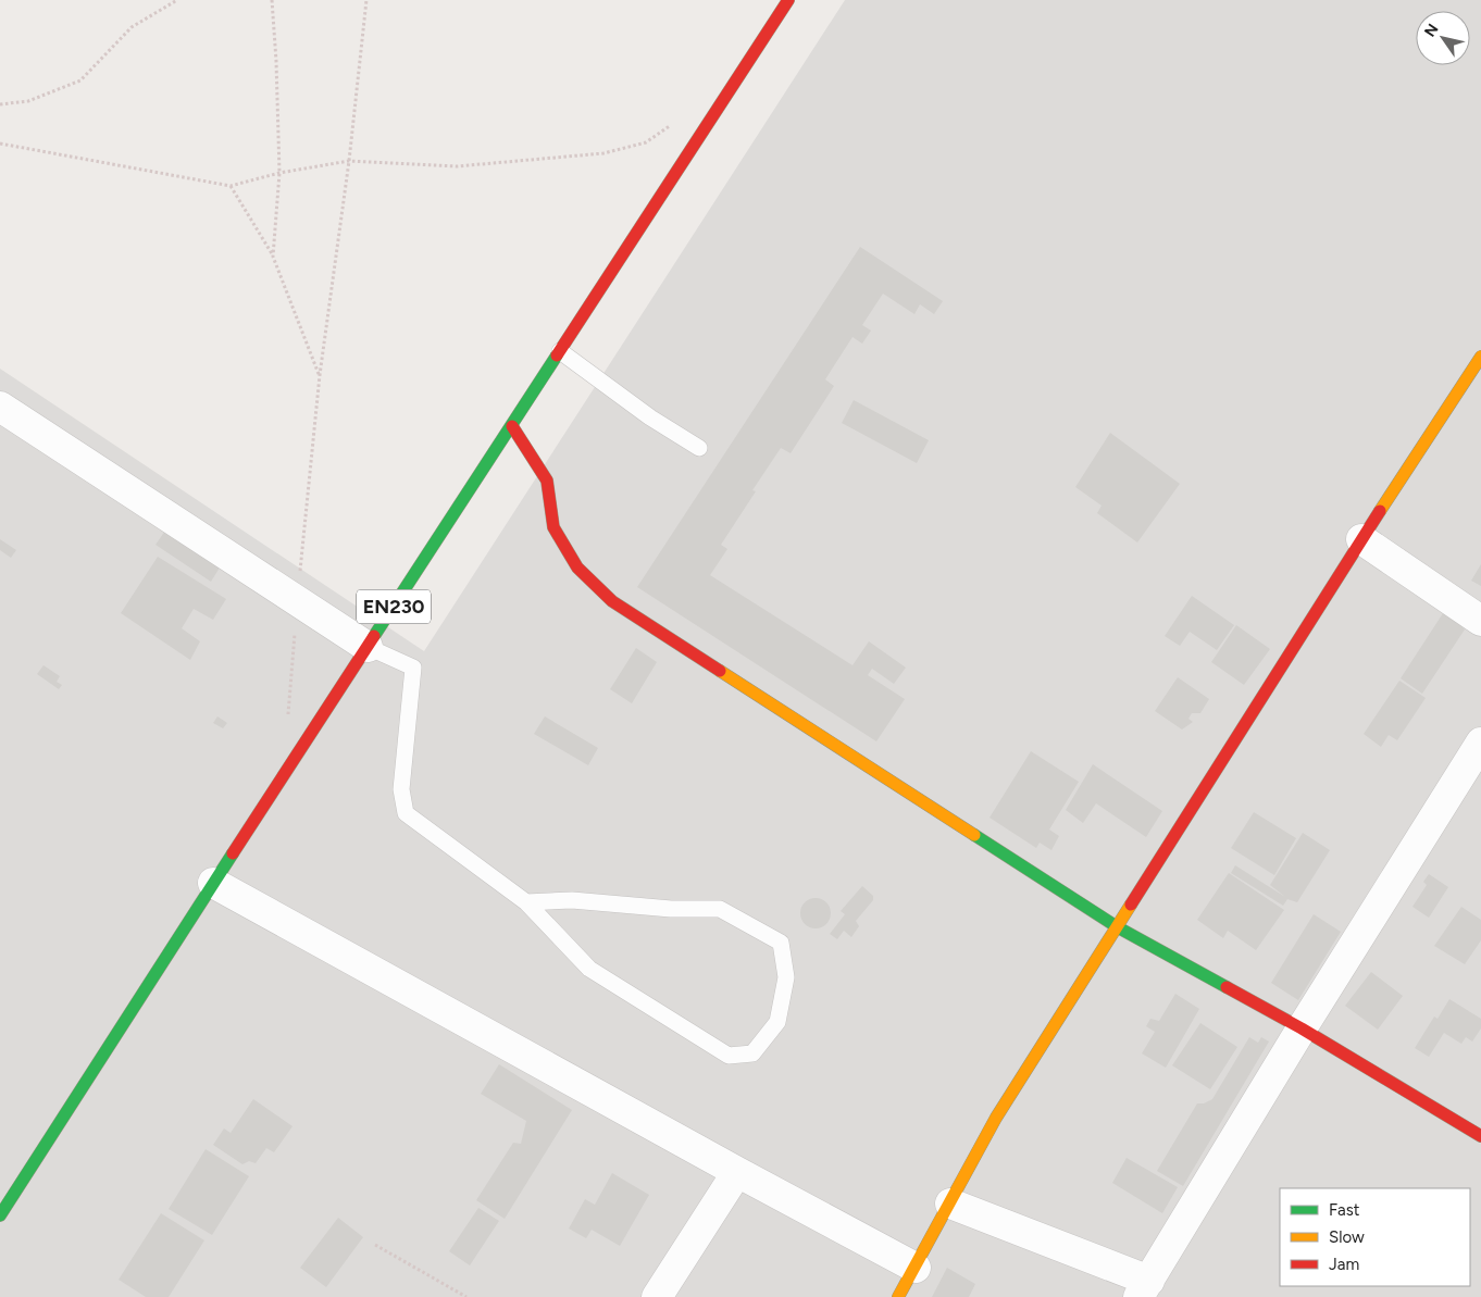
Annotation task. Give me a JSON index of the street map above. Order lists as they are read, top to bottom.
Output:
{
  "streets": {
    "street": ["EN230"]
  },
  "legend": ["Fast", "Slow", "Jam"],
  "north": "top left"
}
